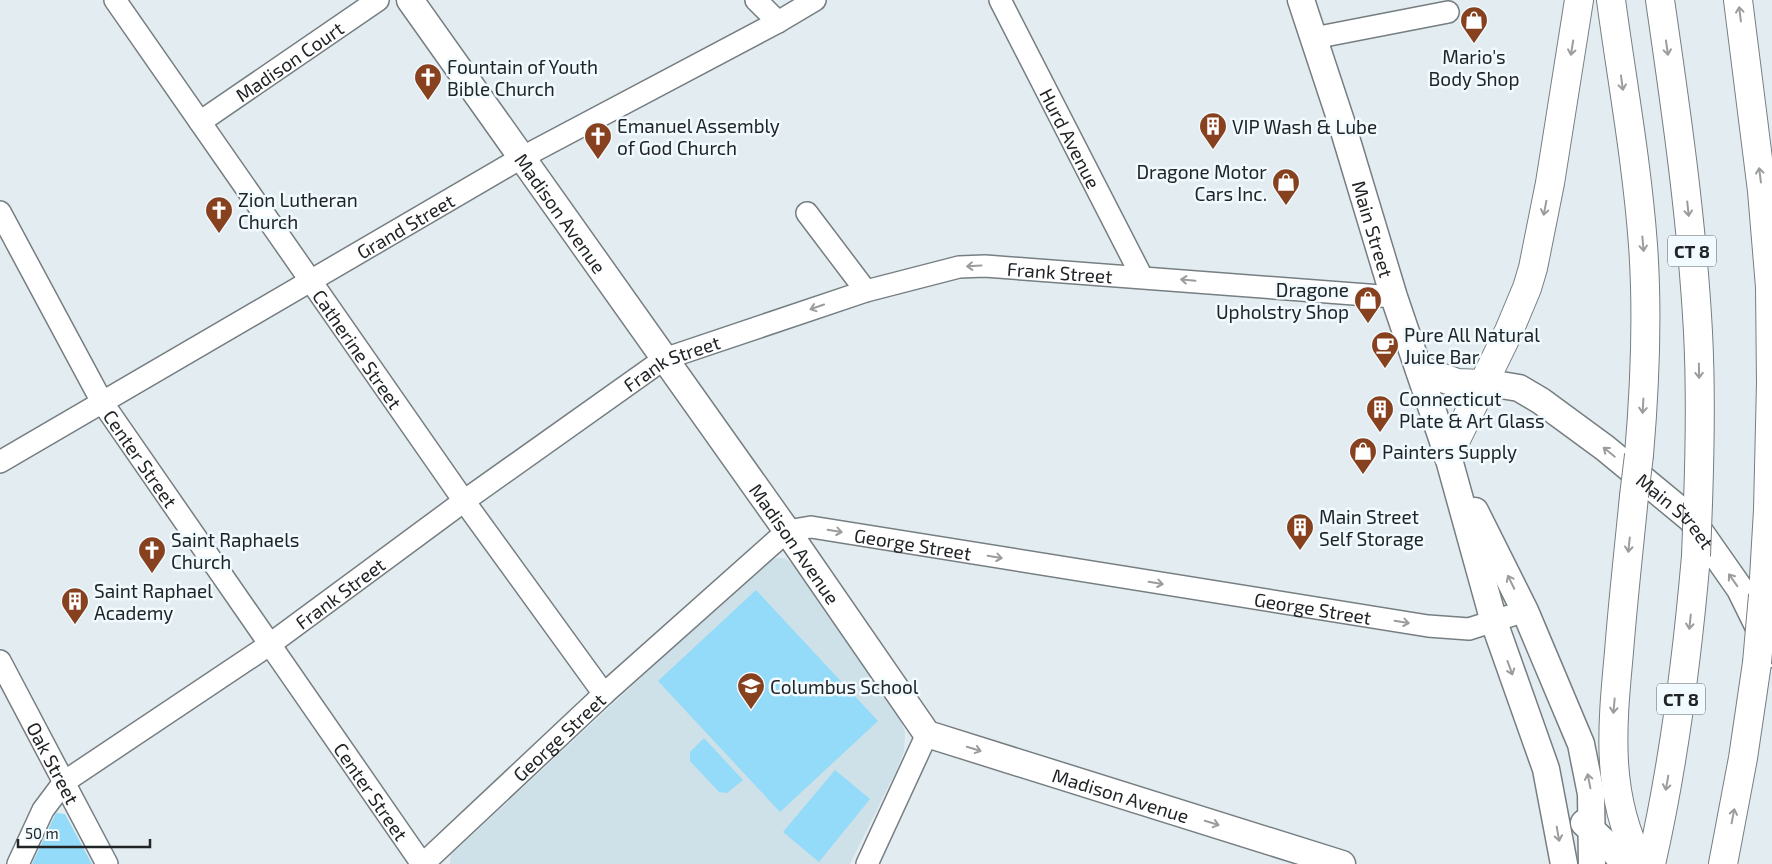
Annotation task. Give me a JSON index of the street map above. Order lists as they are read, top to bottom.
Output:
{
  "streets": {
    "highway": ["CT 8"],
    "main road": ["Madison Avenue", "Main Street"],
    "street": [
      "Madison Court",
      "Hurd Avenue",
      "Grand Street",
      "Frank Street",
      "Catherine Street",
      "Center Street",
      "George Street",
      "Oak Street"
    ]
  },
  "crossings": [
    ["Madison Court", "Catherine Street"],
    ["Hurd Avenue", "Frank Street"],
    ["Madison Avenue", "Grand Street"],
    ["Madison Avenue", "Frank Street"],
    ["Madison Avenue", "George Street"],
    ["Grand Street", "Catherine Street"],
    ["Grand Street", "Center Street"],
    ["Main Street", "Frank Street"],
    ["Main Street", "George Street"],
    ["Frank Street", "Catherine Street"],
    ["Frank Street", "Center Street"],
    ["Frank Street", "Oak Street"],
    ["Catherine Street", "George Street"],
    ["Center Street", "George Street"]
  ],
  "one_way": ["Frank Street", "George Street"],
  "places": {
    "shop": [
      "Mario's Body Shop",
      "Dragone Motor Cars Inc.",
      "Dragone Upholstry Shop",
      "Painters Supply"
    ],
    "church": [
      "Fountain of Youth Bible Church",
      "Emanuel Assembly of God Church",
      "Zion Lutheran Church",
      "Saint Raphaels Church"
    ],
    "building": [
      "VIP Wash & Lube",
      "Connecticut Plate & Art Glass",
      "Main Street Self Storage",
      "Saint Raphael Academy"
    ],
    "cafe": ["Pure All Natural Juice Bar"],
    "school or university": ["Columbus School"]
  },
  "scale_bar": "50 m"
}
